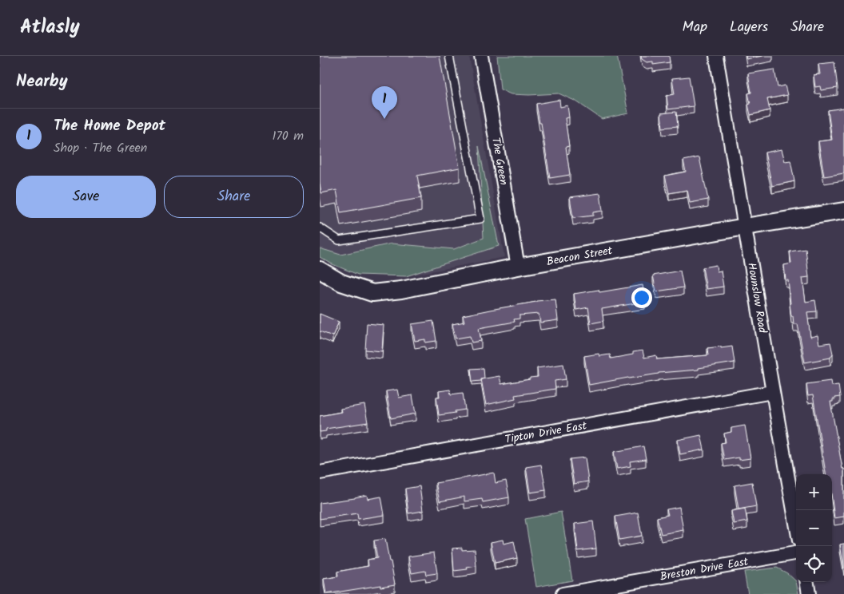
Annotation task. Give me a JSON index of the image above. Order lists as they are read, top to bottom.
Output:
{
  "streets": {
    "street": [
      "The Green",
      "Beacon Street",
      "Hounslow Road",
      "Tipton Drive East",
      "Breston Drive East"
    ]
  },
  "crossings": [
    ["The Green", "Beacon Street"],
    ["Beacon Street", "Hounslow Road"],
    ["Hounslow Road", "Tipton Drive East"]
  ],
  "page": {
    "header": "Atlasly",
    "nav": ["Map", "Layers", "Share"],
    "heading": "Nearby",
    "pins": "1",
    "list": [
      {
        "mark": "1",
        "name": "The Home Depot",
        "note": "Shop · The Green",
        "value": "170 m"
      }
    ],
    "buttons": ["Save", "Share"],
    "map_buttons": ["+", "−"]
  }
}
